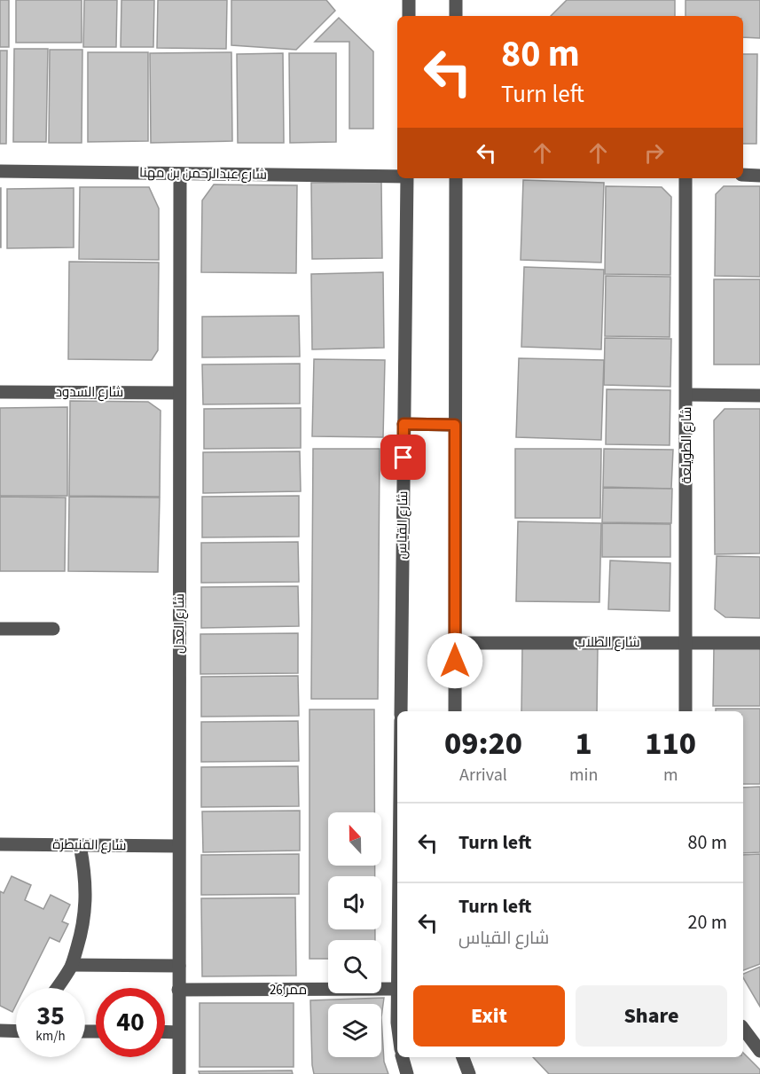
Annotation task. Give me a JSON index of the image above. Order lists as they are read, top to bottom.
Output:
{
  "streets": {
    "street": [
      "شارع عبدالرحمن بن مهنا",
      "شارع السدود",
      "شارع الطويلعة",
      "شارع القياس",
      "شارع العدل",
      "شارع الطلاب",
      "شارع القنيطرة",
      "ممر 26"
    ]
  },
  "crossings": [
    ["شارع عبدالرحمن بن مهنا", "شارع العدل"],
    ["شارع السدود", "شارع العدل"],
    ["شارع الطويلعة", "شارع الطلاب"],
    ["شارع العدل", "شارع القنيطرة"],
    ["شارع العدل", "ممر 26"]
  ],
  "north": "top",
  "page": {
    "turn": ["80 m", "Turn left"],
    "eta": [
      "09:20",
      "Arrival",
      "1",
      "min",
      "110",
      "m"
    ],
    "list": [
      {
        "name": "Turn left",
        "value": "80 m"
      },
      {
        "name": "Turn left",
        "note": "شارع القياس",
        "value": "20 m"
      }
    ],
    "buttons": ["Exit", "Share"],
    "speed": "35 km/h",
    "limit": "40"
  }
}
